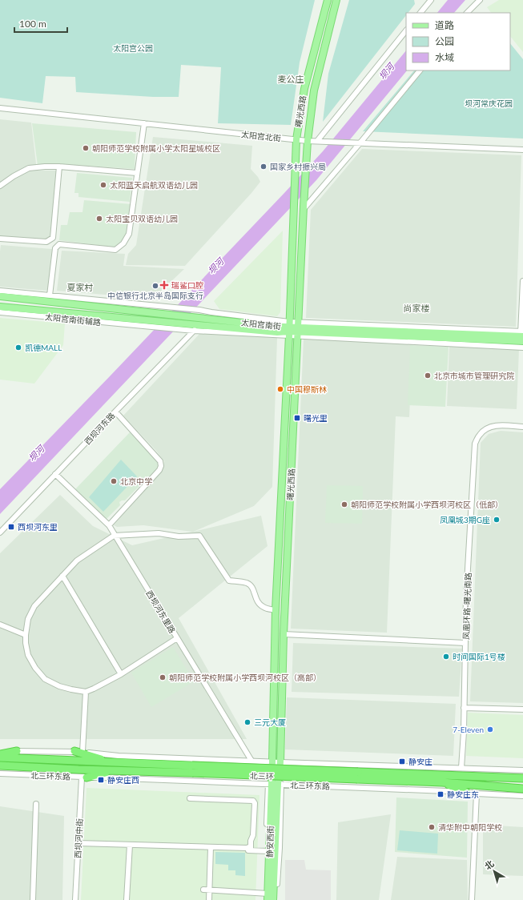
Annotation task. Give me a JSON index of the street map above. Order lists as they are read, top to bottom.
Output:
{
  "streets": {
    "highway": ["北三环"],
    "main road": ["曙光西路", "太阳宫南街", "静安西街"],
    "street": [
      "太阳宫北街",
      "太阳宫南街辅路",
      "西坝河东路",
      "凤凰环路-曙光南路",
      "西坝河东里路",
      "北三环东路",
      "西坝河中街"
    ]
  },
  "crossings": [
    ["曙光西路", "太阳宫北街"],
    ["曙光西路", "太阳宫南街"],
    ["曙光西路", "北三环东路"],
    ["曙光西路", "静安西街"],
    ["太阳宫南街辅路", "太阳宫南街"],
    ["太阳宫南街", "西坝河东路"],
    ["西坝河东路", "西坝河东里路"],
    ["北三环东路", "西坝河中街"],
    ["北三环东路", "静安西街"]
  ],
  "districts": ["麦公庄", "夏家村", "尚家楼"],
  "water": ["坝河"],
  "parks": ["太阳宫公园", "坝河常庆花园"],
  "places": {
    "other": [
      "朝阳师范学校附属小学太阳星城校区",
      "国家乡村振兴局",
      "太阳蓝天启航双语幼儿园",
      "太阳宝贝双语幼儿园",
      "中信银行北京半岛国际支行",
      "凯德MALL",
      "北京市城市管理研究院",
      "中国穆斯林",
      "北京中学",
      "朝阳师范学校附属小学西坝河校区（低部）",
      "凤凰城3期G座",
      "时间国际1号楼",
      "朝阳师范学校附属小学西坝河校区（高部）",
      "三元大厦",
      "7-Eleven",
      "清华附中朝阳学校"
    ],
    "health": ["瑞鲨口腔"],
    "transit": [
      "曙光里",
      "西坝河东里",
      "静安庄",
      "静安庄西",
      "静安庄东"
    ]
  },
  "legend": ["道路", "公园", "水域"],
  "scale_bar": "100 m",
  "north": "top left"
}
